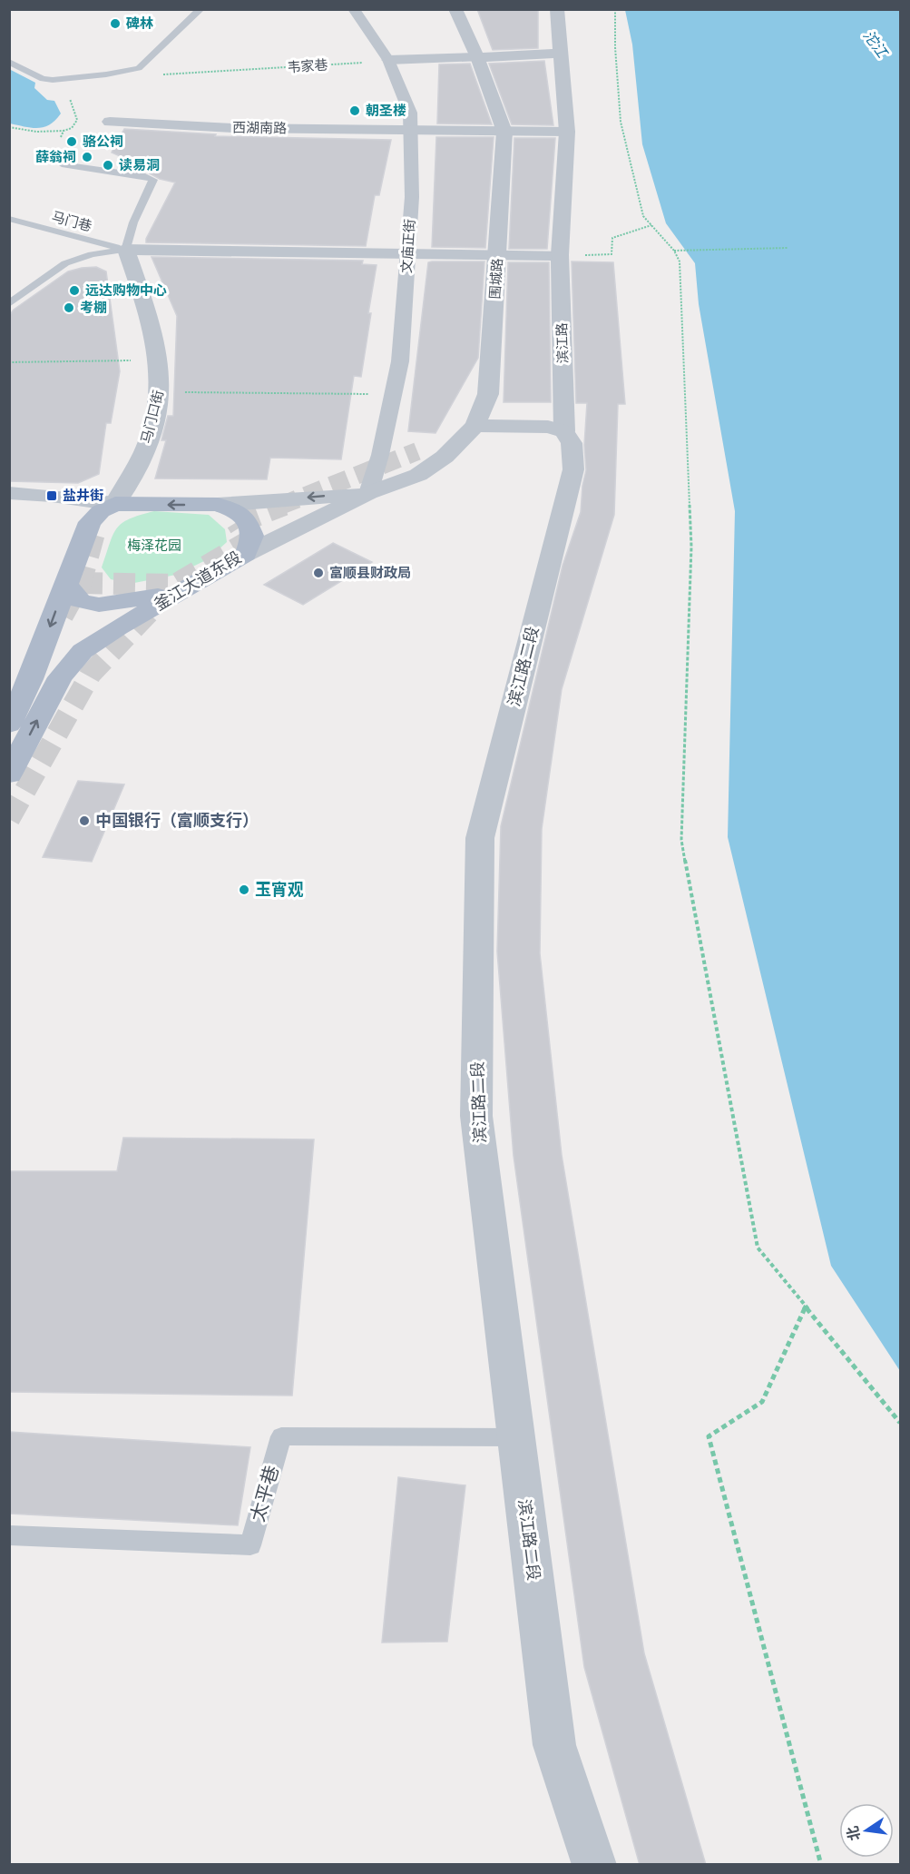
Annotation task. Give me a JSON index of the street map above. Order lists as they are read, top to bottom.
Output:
{
  "streets": {
    "main road": ["釜江大道东段"],
    "street": [
      "西湖南路",
      "文庙正街",
      "围城路",
      "滨江路",
      "马门口街",
      "滨江路二段"
    ],
    "lane": ["马门巷", "太平巷"],
    "path": ["韦家巷"]
  },
  "crossings": [
    ["韦家巷", "文庙正街"],
    ["西湖南路", "文庙正街"],
    ["西湖南路", "围城路"],
    ["西湖南路", "滨江路"],
    ["马门巷", "马门口街"],
    ["文庙正街", "围城路"],
    ["滨江路", "滨江路二段"],
    ["马门口街", "釜江大道东段"],
    ["滨江路二段", "太平巷"]
  ],
  "water": ["沱江"],
  "parks": ["梅泽花园"],
  "places": {
    "other": [
      "碑林",
      "朝圣楼",
      "骆公祠",
      "薛翁祠",
      "读易洞",
      "远达购物中心",
      "考棚",
      "富顺县财政局",
      "中国银行（富顺支行）",
      "玉宵观"
    ],
    "transit": ["盐井街"]
  },
  "north": "left"
}
